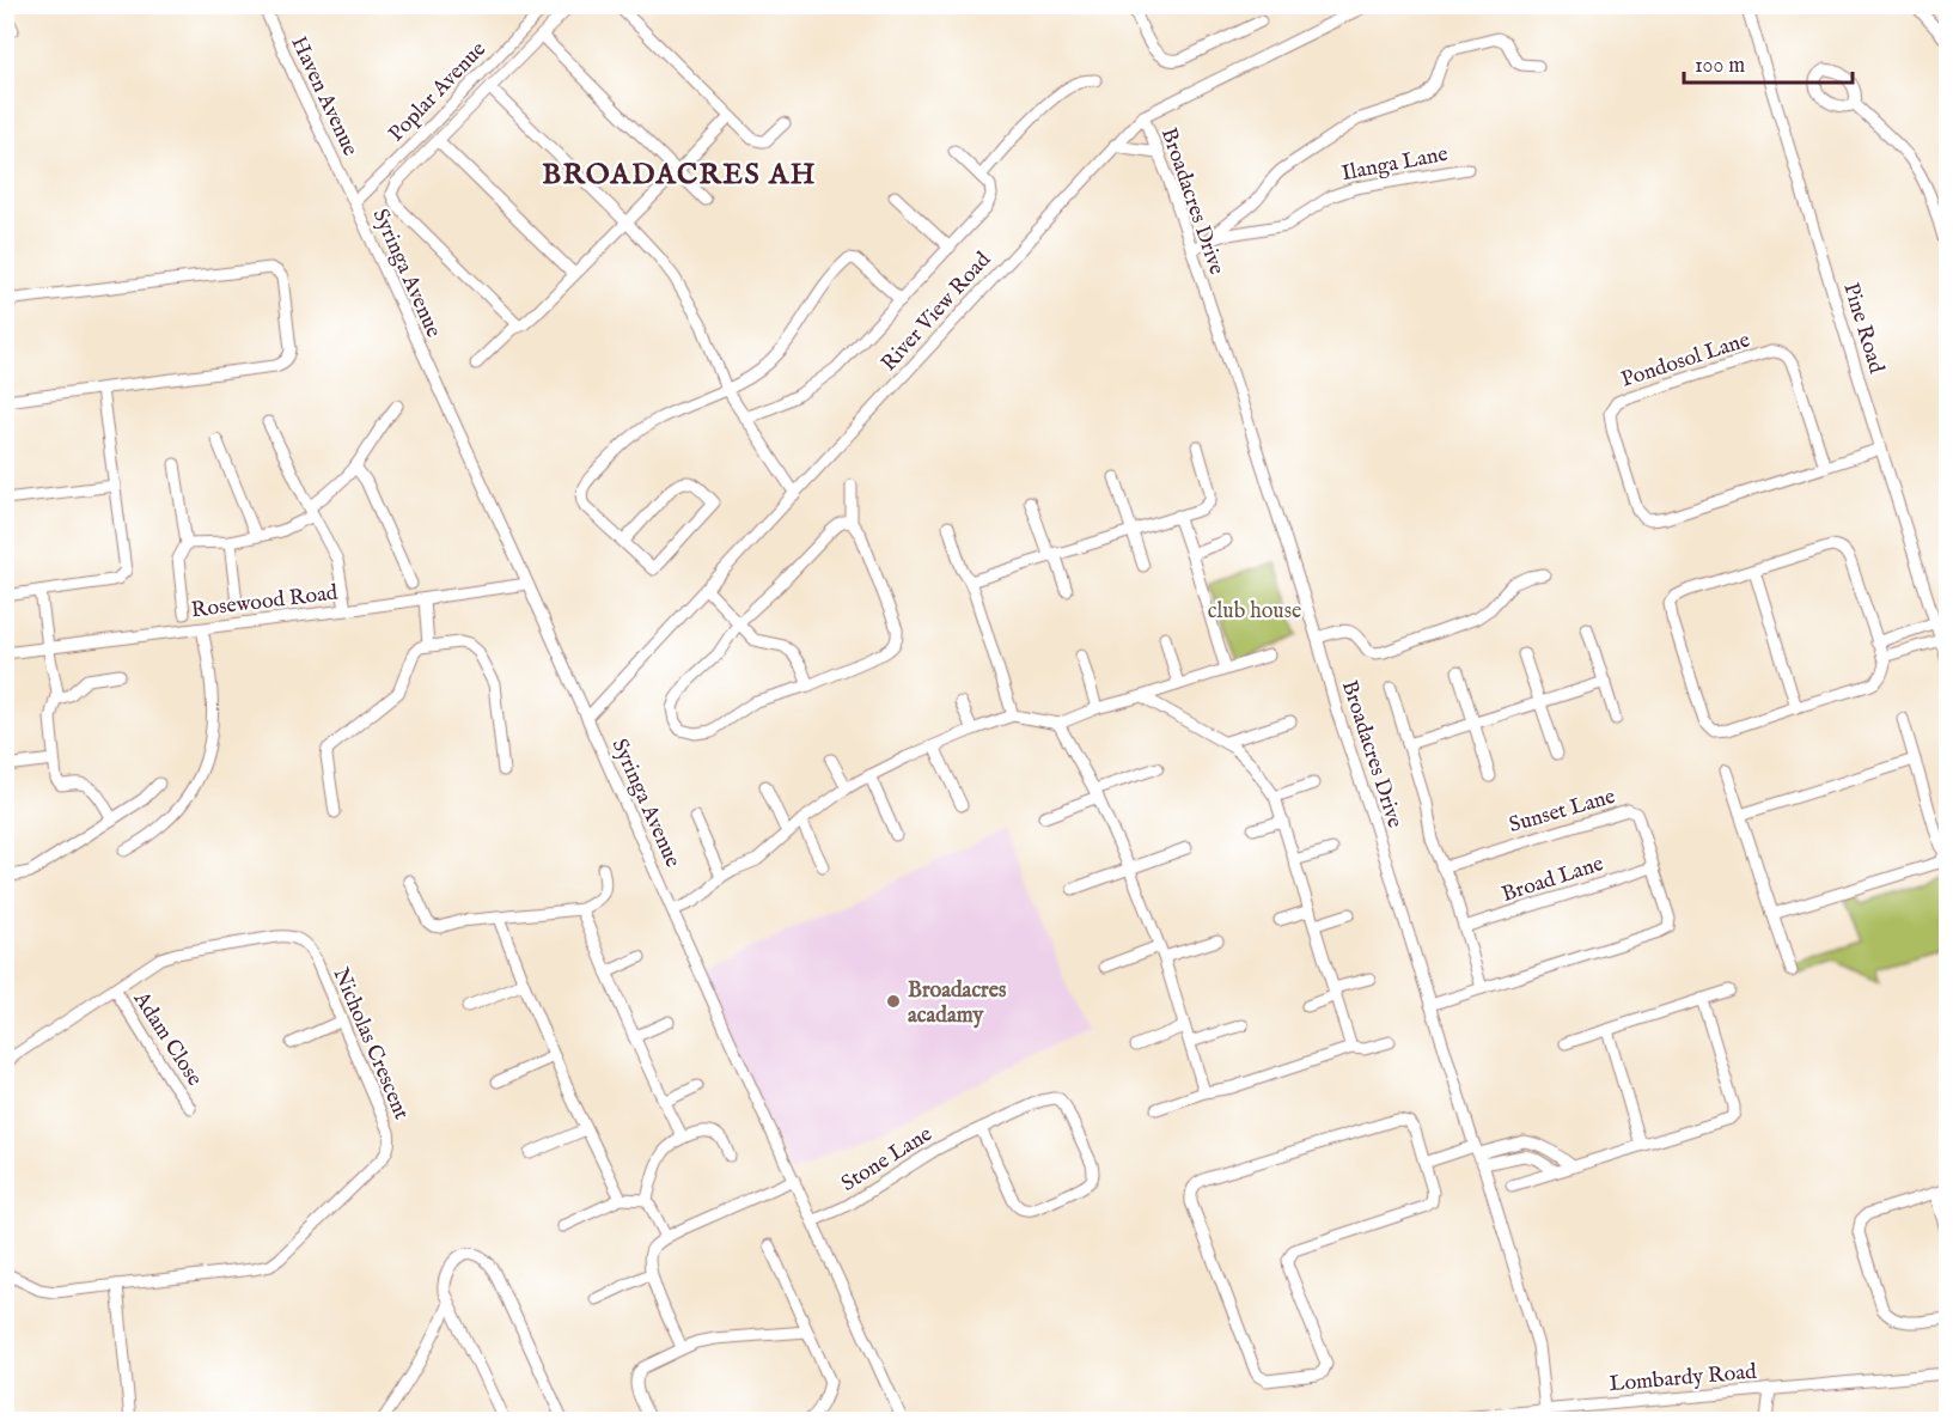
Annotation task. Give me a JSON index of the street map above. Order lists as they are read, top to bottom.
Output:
{
  "streets": {
    "street": [
      "Poplar Avenue",
      "Haven Avenue",
      "Ilanga Lane",
      "Broadacres Drive",
      "Syringa Avenue",
      "River View Road",
      "Pine Road",
      "Pondosol Lane",
      "Rosewood Road",
      "Sunset Lane",
      "Broad Lane",
      "Adam Close",
      "Nicholas Crescent",
      "Stone Lane",
      "Lombardy Road"
    ]
  },
  "crossings": [
    ["Poplar Avenue", "Haven Avenue"],
    ["Poplar Avenue", "Syringa Avenue"],
    ["Haven Avenue", "Syringa Avenue"],
    ["Ilanga Lane", "Broadacres Drive"],
    ["Broadacres Drive", "River View Road"],
    ["Broadacres Drive", "Sunset Lane"],
    ["Broadacres Drive", "Lombardy Road"],
    ["Syringa Avenue", "River View Road"],
    ["Syringa Avenue", "Rosewood Road"],
    ["Syringa Avenue", "Stone Lane"],
    ["Pine Road", "Pondosol Lane"],
    ["Sunset Lane", "Broad Lane"],
    ["Adam Close", "Nicholas Crescent"]
  ],
  "districts": ["BROADACRES AH"],
  "parks": ["club house"],
  "places": ["Broadacres acadamy"],
  "scale_bar": "100 m"
}
